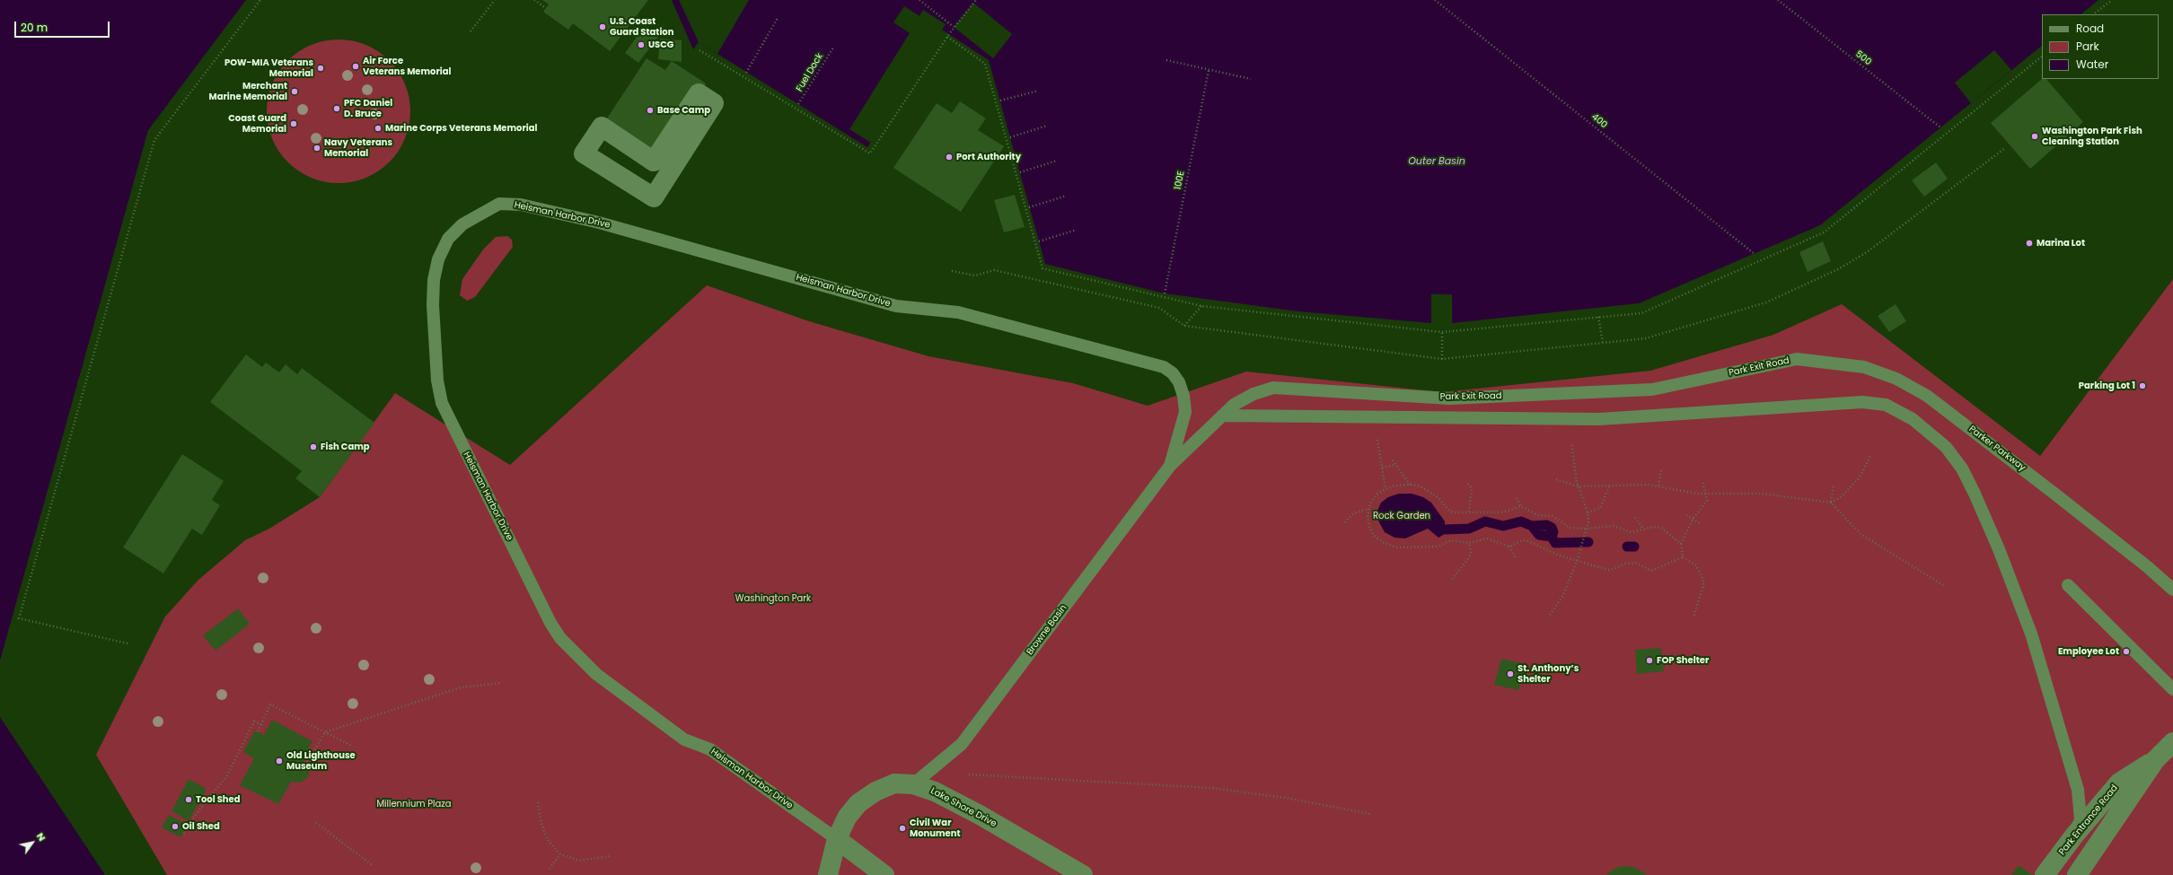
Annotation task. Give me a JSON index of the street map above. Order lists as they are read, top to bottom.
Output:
{
  "streets": {
    "street": ["Lake Shore Drive", "Park Entrance Road"],
    "lane": [
      "Heisman Harbor Drive",
      "Park Exit Road",
      "Parker Parkway",
      "Browne Basin"
    ],
    "path": [
      "500",
      "Fuel Dock",
      "400",
      "100E"
    ]
  },
  "crossings": [
    ["Heisman Harbor Drive", "Park Exit Road"],
    ["Heisman Harbor Drive", "Browne Basin"],
    ["Heisman Harbor Drive", "Lake Shore Drive"],
    ["Park Exit Road", "Parker Parkway"],
    ["Park Exit Road", "Browne Basin"],
    ["Browne Basin", "Lake Shore Drive"]
  ],
  "water": ["Outer Basin"],
  "parks": ["Rock Garden", "Washington Park", "Millennium Plaza"],
  "places": [
    "U.S. Coast Guard Station",
    "USCG",
    "Air Force Veterans Memorial",
    "POW-MIA Veterans Memorial",
    "Merchant Marine Memorial",
    "PFC Daniel D. Bruce",
    "Base Camp",
    "Coast Guard Memorial",
    "Marine Corps Veterans Memorial",
    "Washington Park Fish Cleaning Station",
    "Navy Veterans Memorial",
    "Port Authority",
    "Marina Lot",
    "Parking Lot 1",
    "Fish Camp",
    "Employee Lot",
    "FOP Shelter",
    "St. Anthony’s Shelter",
    "Old Lighthouse Museum",
    "Tool Shed",
    "Oil Shed",
    "Civil War Monument"
  ],
  "legend": ["Road", "Park", "Water"],
  "scale_bar": "20 m",
  "north": "top right"
}
